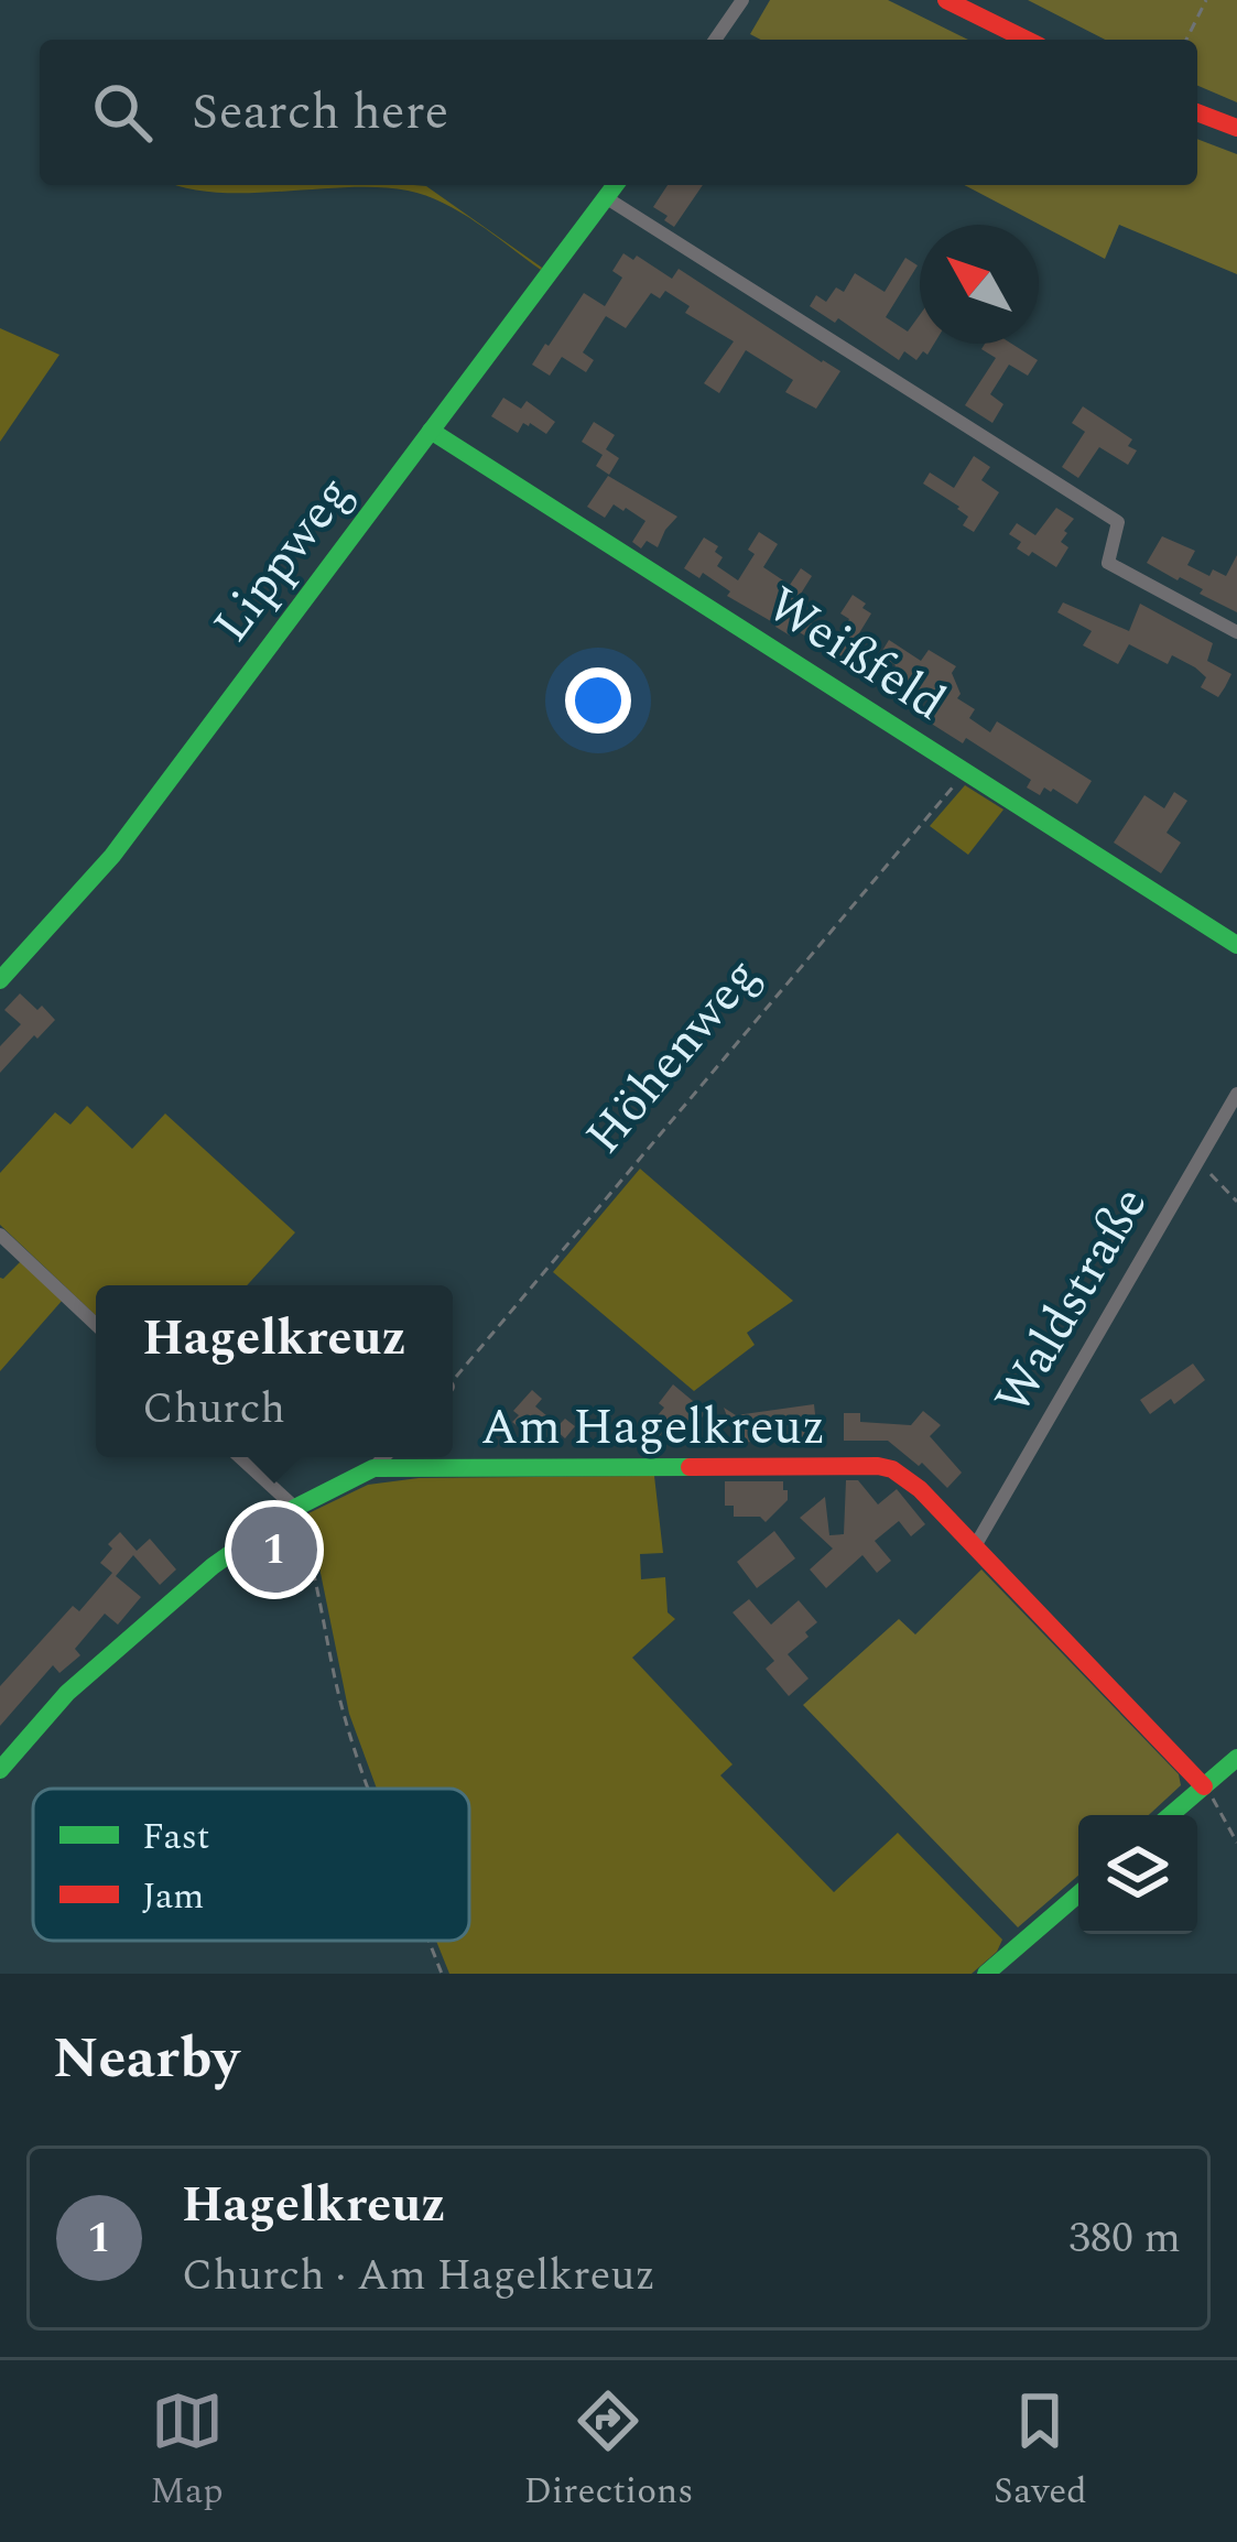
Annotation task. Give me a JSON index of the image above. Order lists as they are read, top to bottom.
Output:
{
  "streets": {
    "street": [
      "Lippweg",
      "Weißfeld",
      "Waldstraße",
      "Am Hagelkreuz"
    ],
    "path": ["Höhenweg"]
  },
  "crossings": [
    ["Lippweg", "Weißfeld"],
    ["Weißfeld", "Höhenweg"],
    ["Waldstraße", "Am Hagelkreuz"]
  ],
  "legend": ["Fast", "Jam"],
  "north": "top left",
  "page": {
    "search": "Search here",
    "popup": ["Hagelkreuz", "Church"],
    "pins": "1",
    "heading": "Nearby",
    "list": [
      {
        "mark": "1",
        "name": "Hagelkreuz",
        "note": "Church · Am Hagelkreuz",
        "value": "380 m"
      }
    ],
    "nav": ["Map", "Directions", "Saved"]
  }
}
